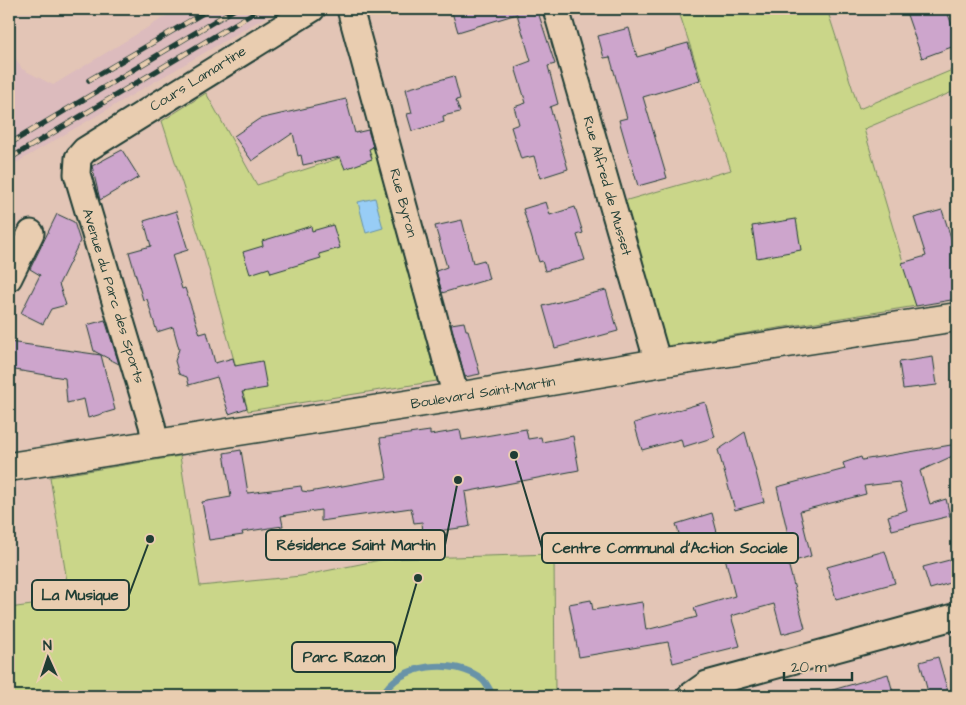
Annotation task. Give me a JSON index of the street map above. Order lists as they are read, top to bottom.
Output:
{
  "streets": {
    "street": [
      "Cours Lamartine",
      "Rue Alfred de Musset",
      "Rue Byron",
      "Avenue du Parc des Sports",
      "Boulevard Saint-Martin"
    ]
  },
  "crossings": [
    ["Cours Lamartine", "Avenue du Parc des Sports"],
    ["Rue Alfred de Musset", "Boulevard Saint-Martin"],
    ["Rue Byron", "Boulevard Saint-Martin"],
    ["Avenue du Parc des Sports", "Boulevard Saint-Martin"]
  ],
  "places": [
    "Centre Communal d'Action Sociale",
    "Résidence Saint Martin",
    "La Musique",
    "Parc Razon"
  ],
  "scale_bar": "20 m",
  "north": "top"
}
